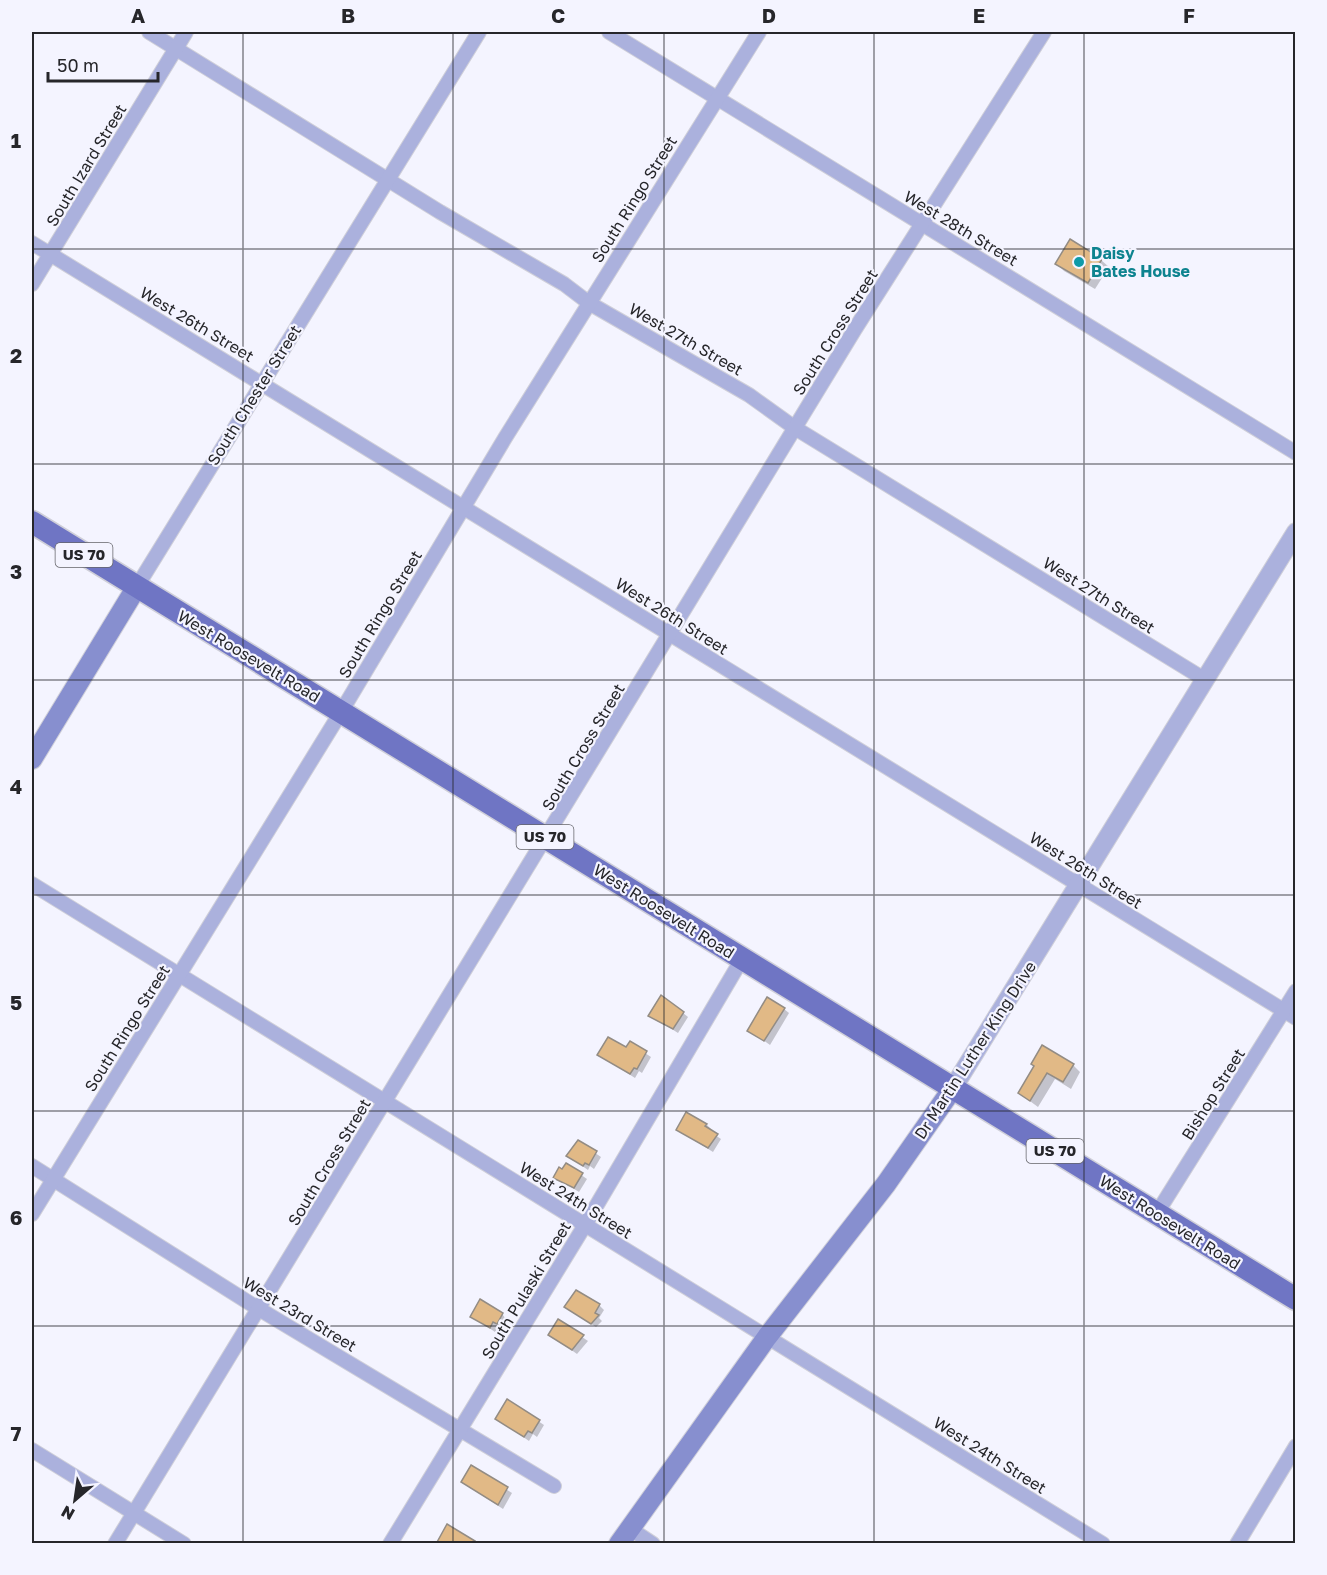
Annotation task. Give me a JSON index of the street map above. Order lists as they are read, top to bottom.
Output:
{
  "streets": {
    "main road": [
      "South Chester Street",
      "US 70",
      "West Roosevelt Road",
      "Dr Martin Luther King Drive"
    ],
    "street": [
      "South Izard Street",
      "South Ringo Street",
      "West 28th Street",
      "West 26th Street",
      "South Cross Street",
      "West 27th Street",
      "Bishop Street",
      "West 24th Street",
      "South Pulaski Street",
      "West 23rd Street"
    ]
  },
  "crossings": [
    ["South Izard Street", "West 26th Street"],
    ["South Izard Street", "West 27th Street"],
    ["South Ringo Street", "West 28th Street"],
    ["South Ringo Street", "West 26th Street"],
    ["South Ringo Street", "West 27th Street"],
    ["South Ringo Street", "West Roosevelt Road"],
    ["South Ringo Street", "West 24th Street"],
    ["South Ringo Street", "West 23rd Street"],
    ["West 28th Street", "South Cross Street"],
    ["West 26th Street", "South Cross Street"],
    ["West 26th Street", "South Chester Street"],
    ["West 26th Street", "Dr Martin Luther King Drive"],
    ["West 26th Street", "Bishop Street"],
    ["South Cross Street", "West 27th Street"],
    ["South Cross Street", "West Roosevelt Road"],
    ["South Cross Street", "West 24th Street"],
    ["South Cross Street", "West 23rd Street"],
    ["West 27th Street", "South Chester Street"],
    ["West 27th Street", "Dr Martin Luther King Drive"],
    ["South Chester Street", "West Roosevelt Road"],
    ["West Roosevelt Road", "Dr Martin Luther King Drive"],
    ["West Roosevelt Road", "Bishop Street"],
    ["West Roosevelt Road", "South Pulaski Street"],
    ["Dr Martin Luther King Drive", "West 24th Street"],
    ["West 24th Street", "South Pulaski Street"],
    ["South Pulaski Street", "West 23rd Street"]
  ],
  "places": ["Daisy Bates House"],
  "scale_bar": "50 m",
  "north": "bottom left",
  "grid": {
    "columns": [
      "A",
      "B",
      "C",
      "D",
      "E",
      "F"
    ],
    "rows": [
      "1",
      "2",
      "3",
      "4",
      "5",
      "6",
      "7"
    ]
  }
}
